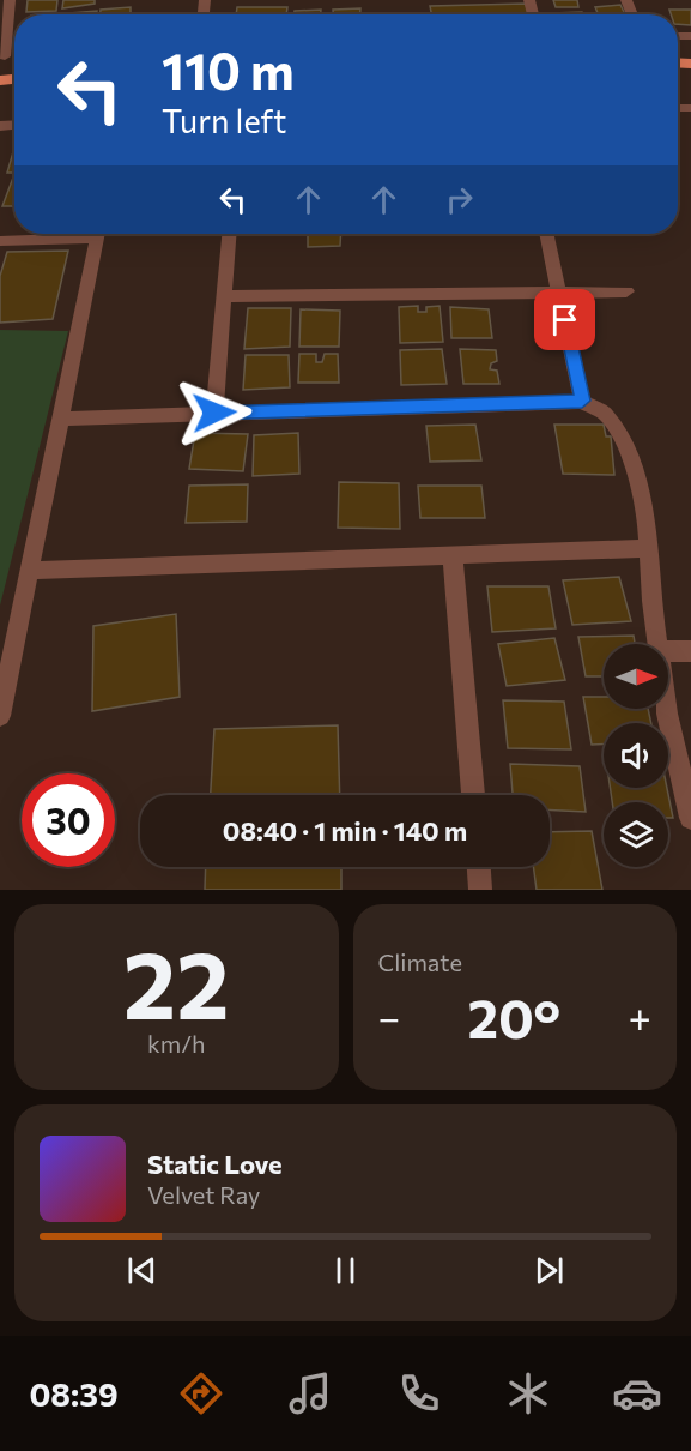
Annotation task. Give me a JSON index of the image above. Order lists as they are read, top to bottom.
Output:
{
  "north": "right",
  "page": {
    "turn": ["110 m", "Turn left"],
    "limit": "30",
    "trip": "08:40 · 1 min · 140 m",
    "tile": [
      ["22", "km/h"],
      "Climate"
    ],
    "heat": ["−", "20°", "+"],
    "song": ["Static Love", "Velvet Ray"],
    "tabs": "08:39"
  }
}
